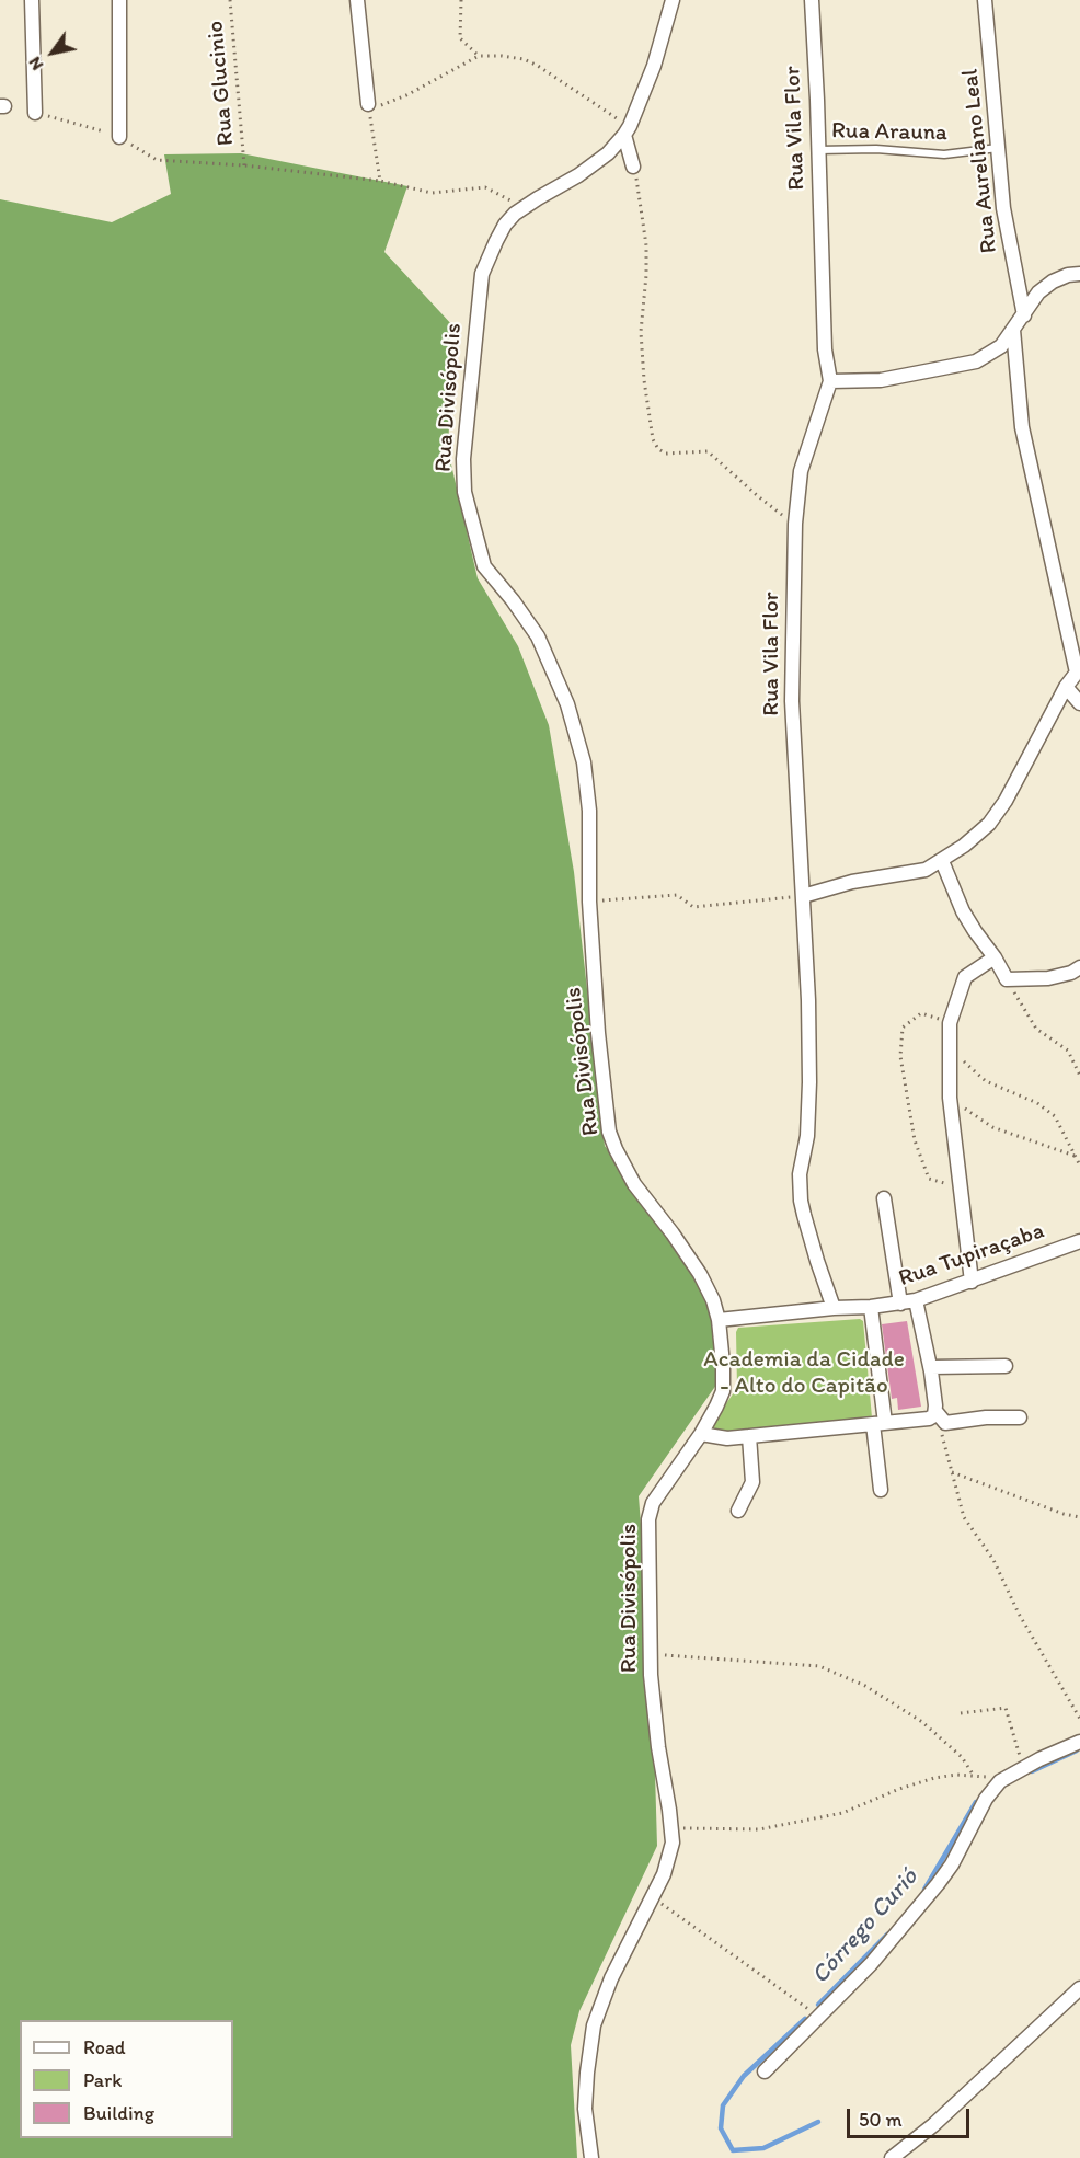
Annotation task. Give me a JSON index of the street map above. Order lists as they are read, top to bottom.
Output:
{
  "streets": {
    "street": [
      "Rua Vila Flor",
      "Rua Aureliano Leal",
      "Rua Divisópolis",
      "Rua Tupiraçaba"
    ],
    "lane": ["Rua Arauna"],
    "path": ["Rua Glucinio"]
  },
  "crossings": [
    ["Rua Vila Flor", "Rua Arauna"],
    ["Rua Vila Flor", "Rua Tupiraçaba"],
    ["Rua Arauna", "Rua Aureliano Leal"],
    ["Rua Divisópolis", "Rua Tupiraçaba"]
  ],
  "water": ["Córrego Curió"],
  "parks": ["Academia da Cidade - Alto do Capitão"],
  "legend": ["Road", "Park", "Building"],
  "scale_bar": "50 m",
  "north": "bottom left"
}
